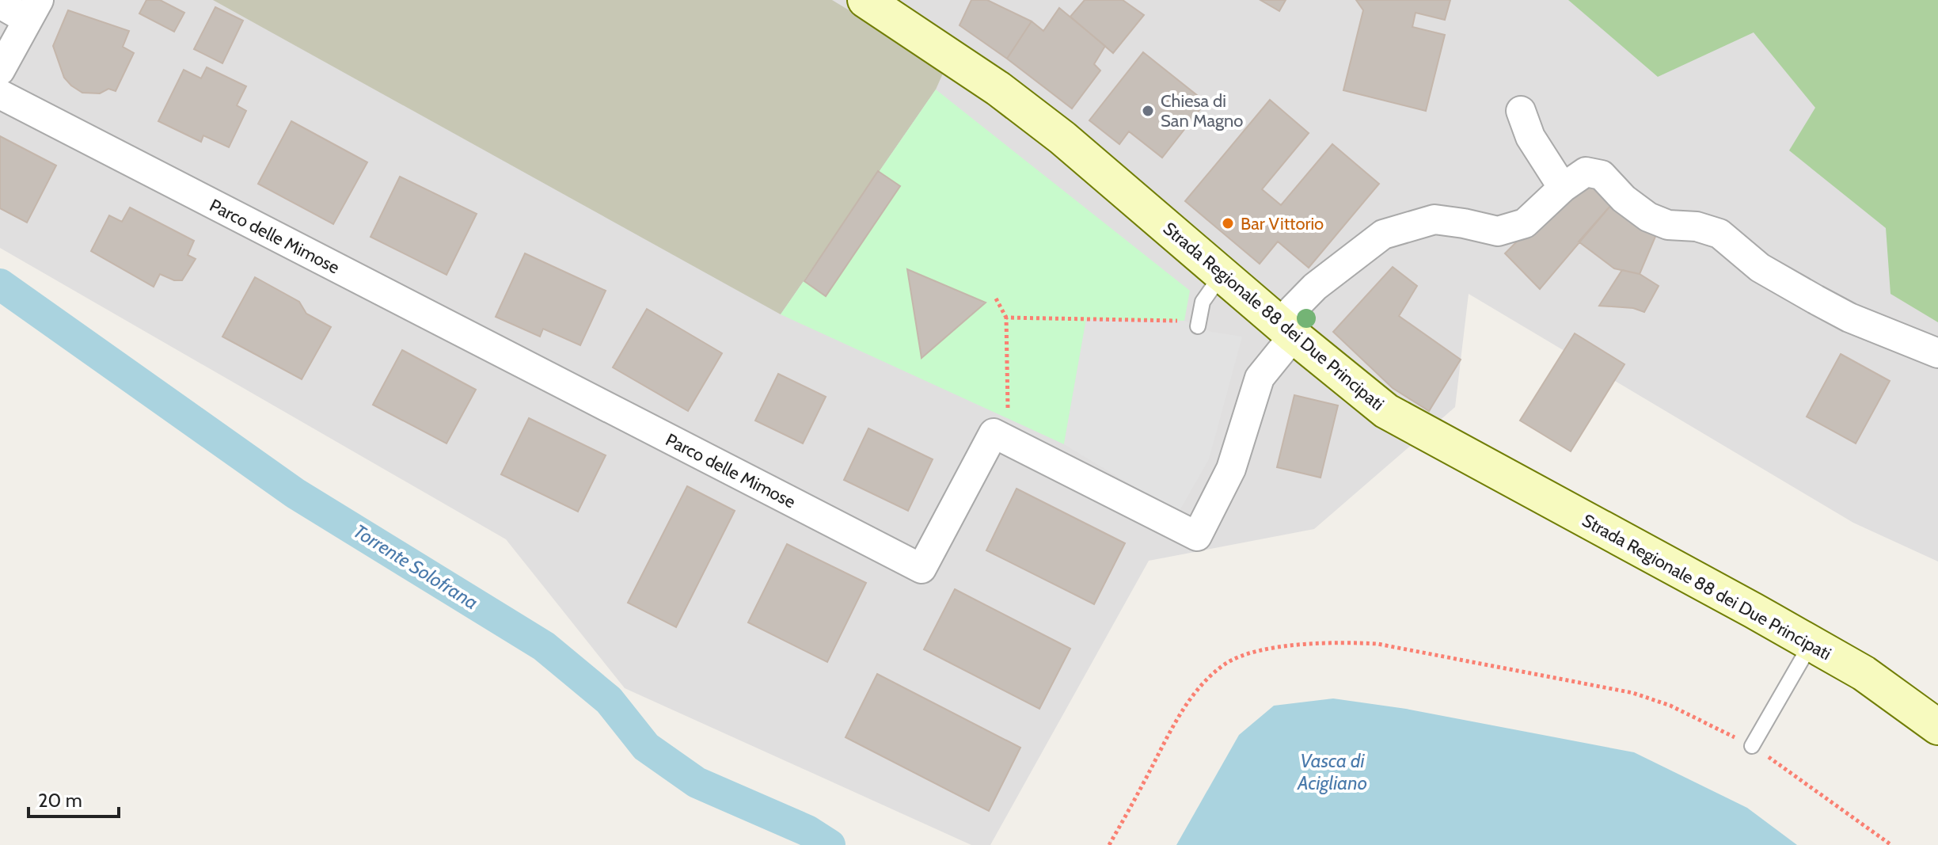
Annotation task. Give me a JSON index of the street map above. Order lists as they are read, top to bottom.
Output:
{
  "streets": {
    "main road": ["Strada Regionale 88 dei Due Principati"],
    "street": ["Parco delle Mimose"]
  },
  "water": ["Torrente Solofrana", "Vasca di Acigliano"],
  "places": ["Chiesa di San Magno", "Bar Vittorio"],
  "scale_bar": "20 m"
}
